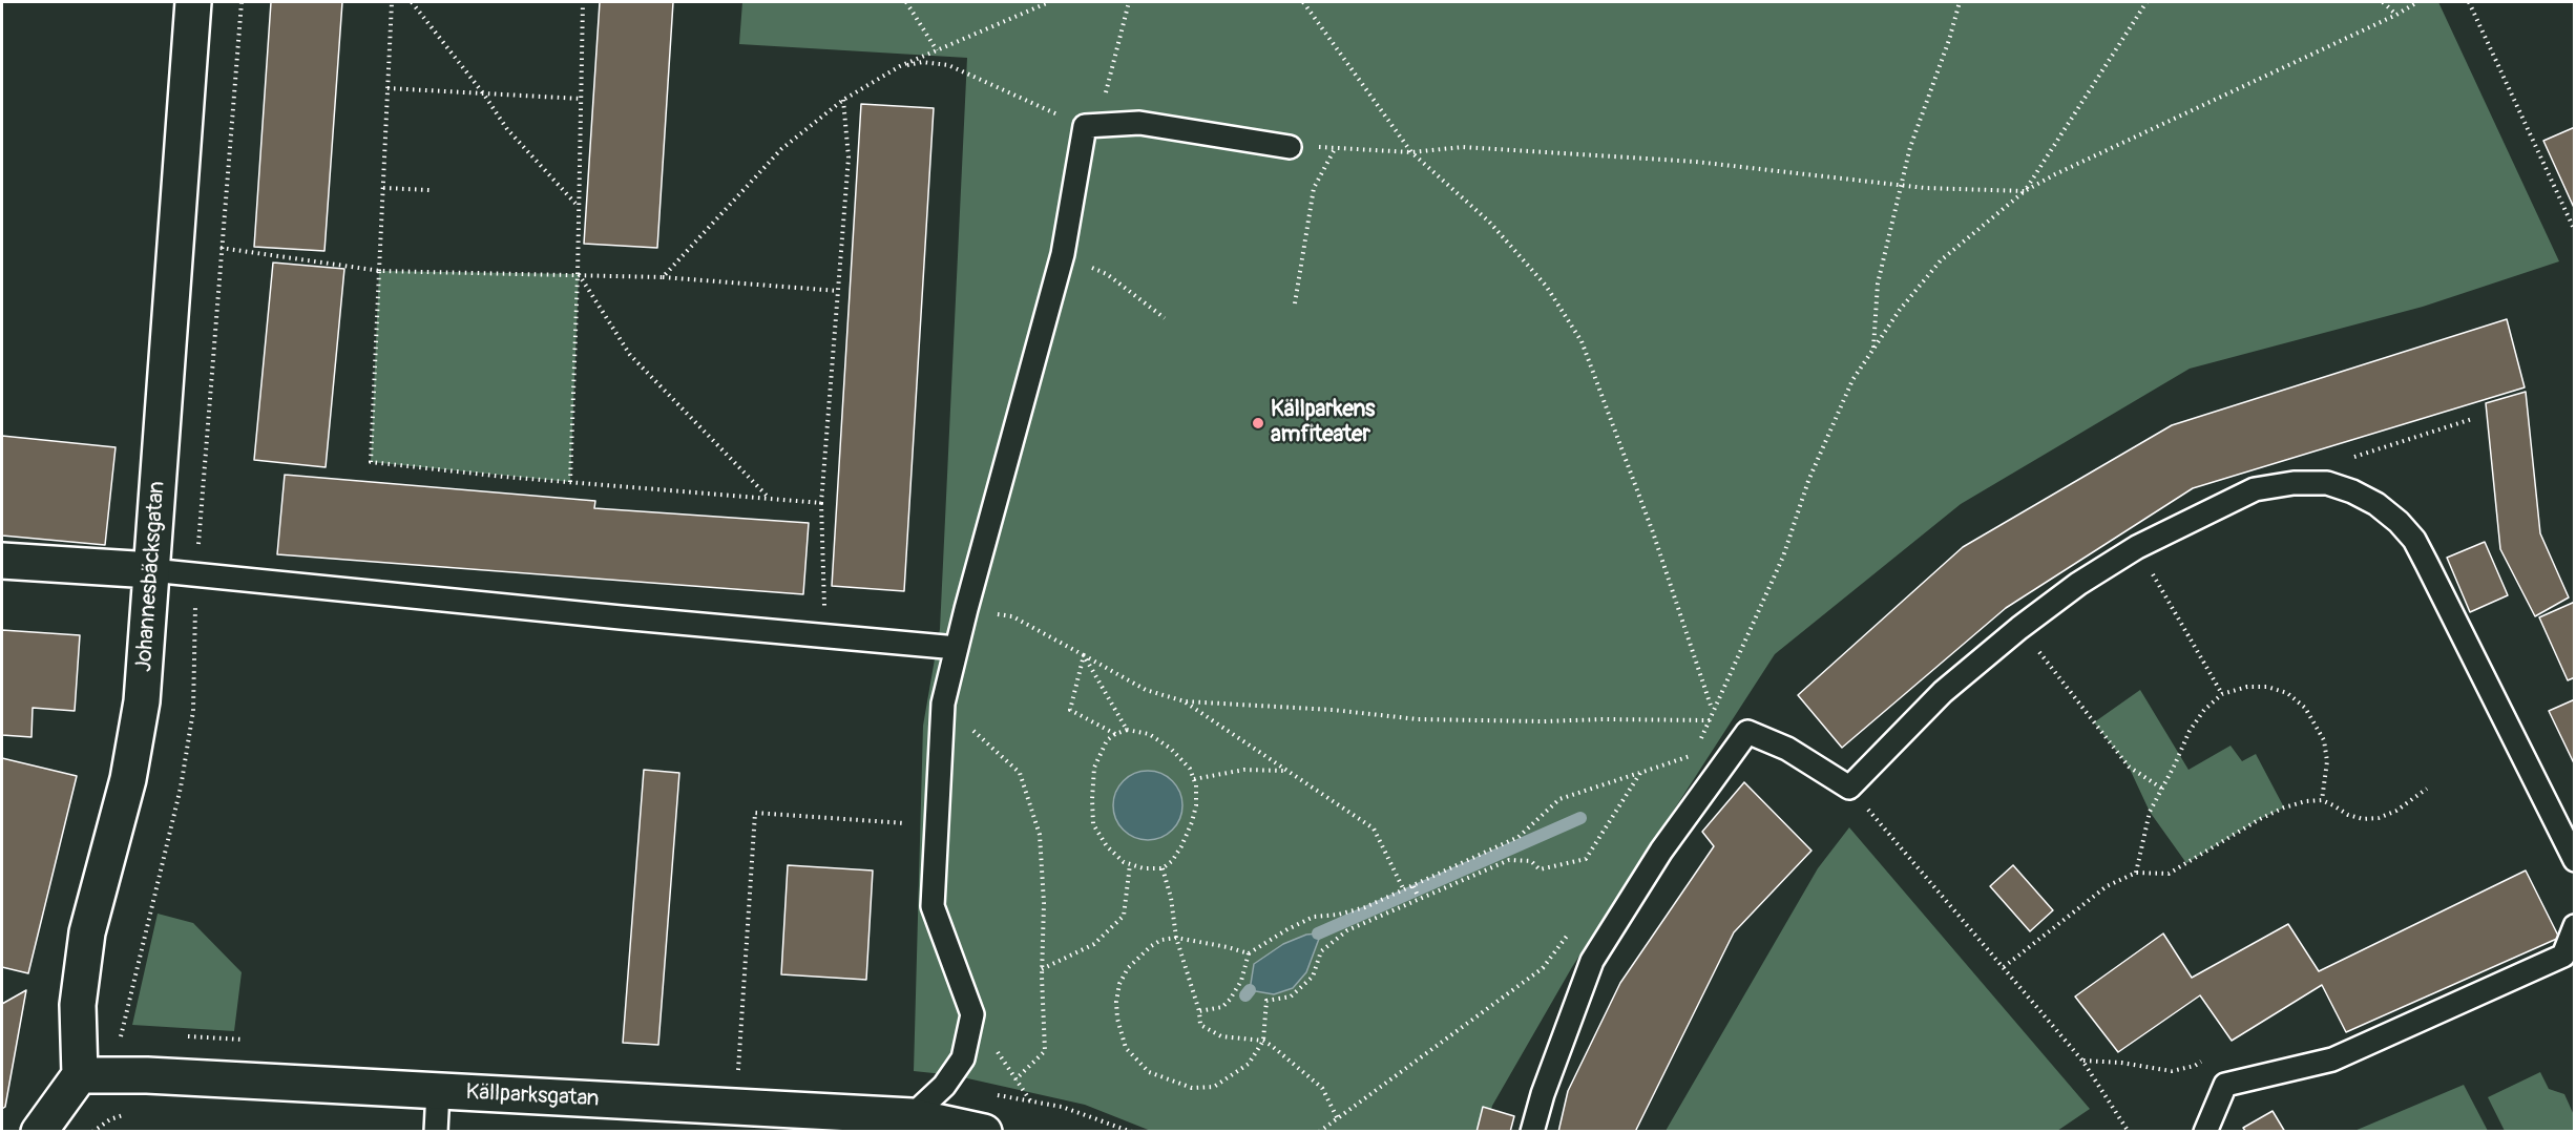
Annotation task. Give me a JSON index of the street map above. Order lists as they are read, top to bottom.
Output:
{
  "streets": {
    "street": ["Johannesbäcksgatan", "Källparksgatan"]
  },
  "crossings": [
    ["Johannesbäcksgatan", "Källparksgatan"]
  ],
  "places": ["Källparkens amfiteater"]
}
